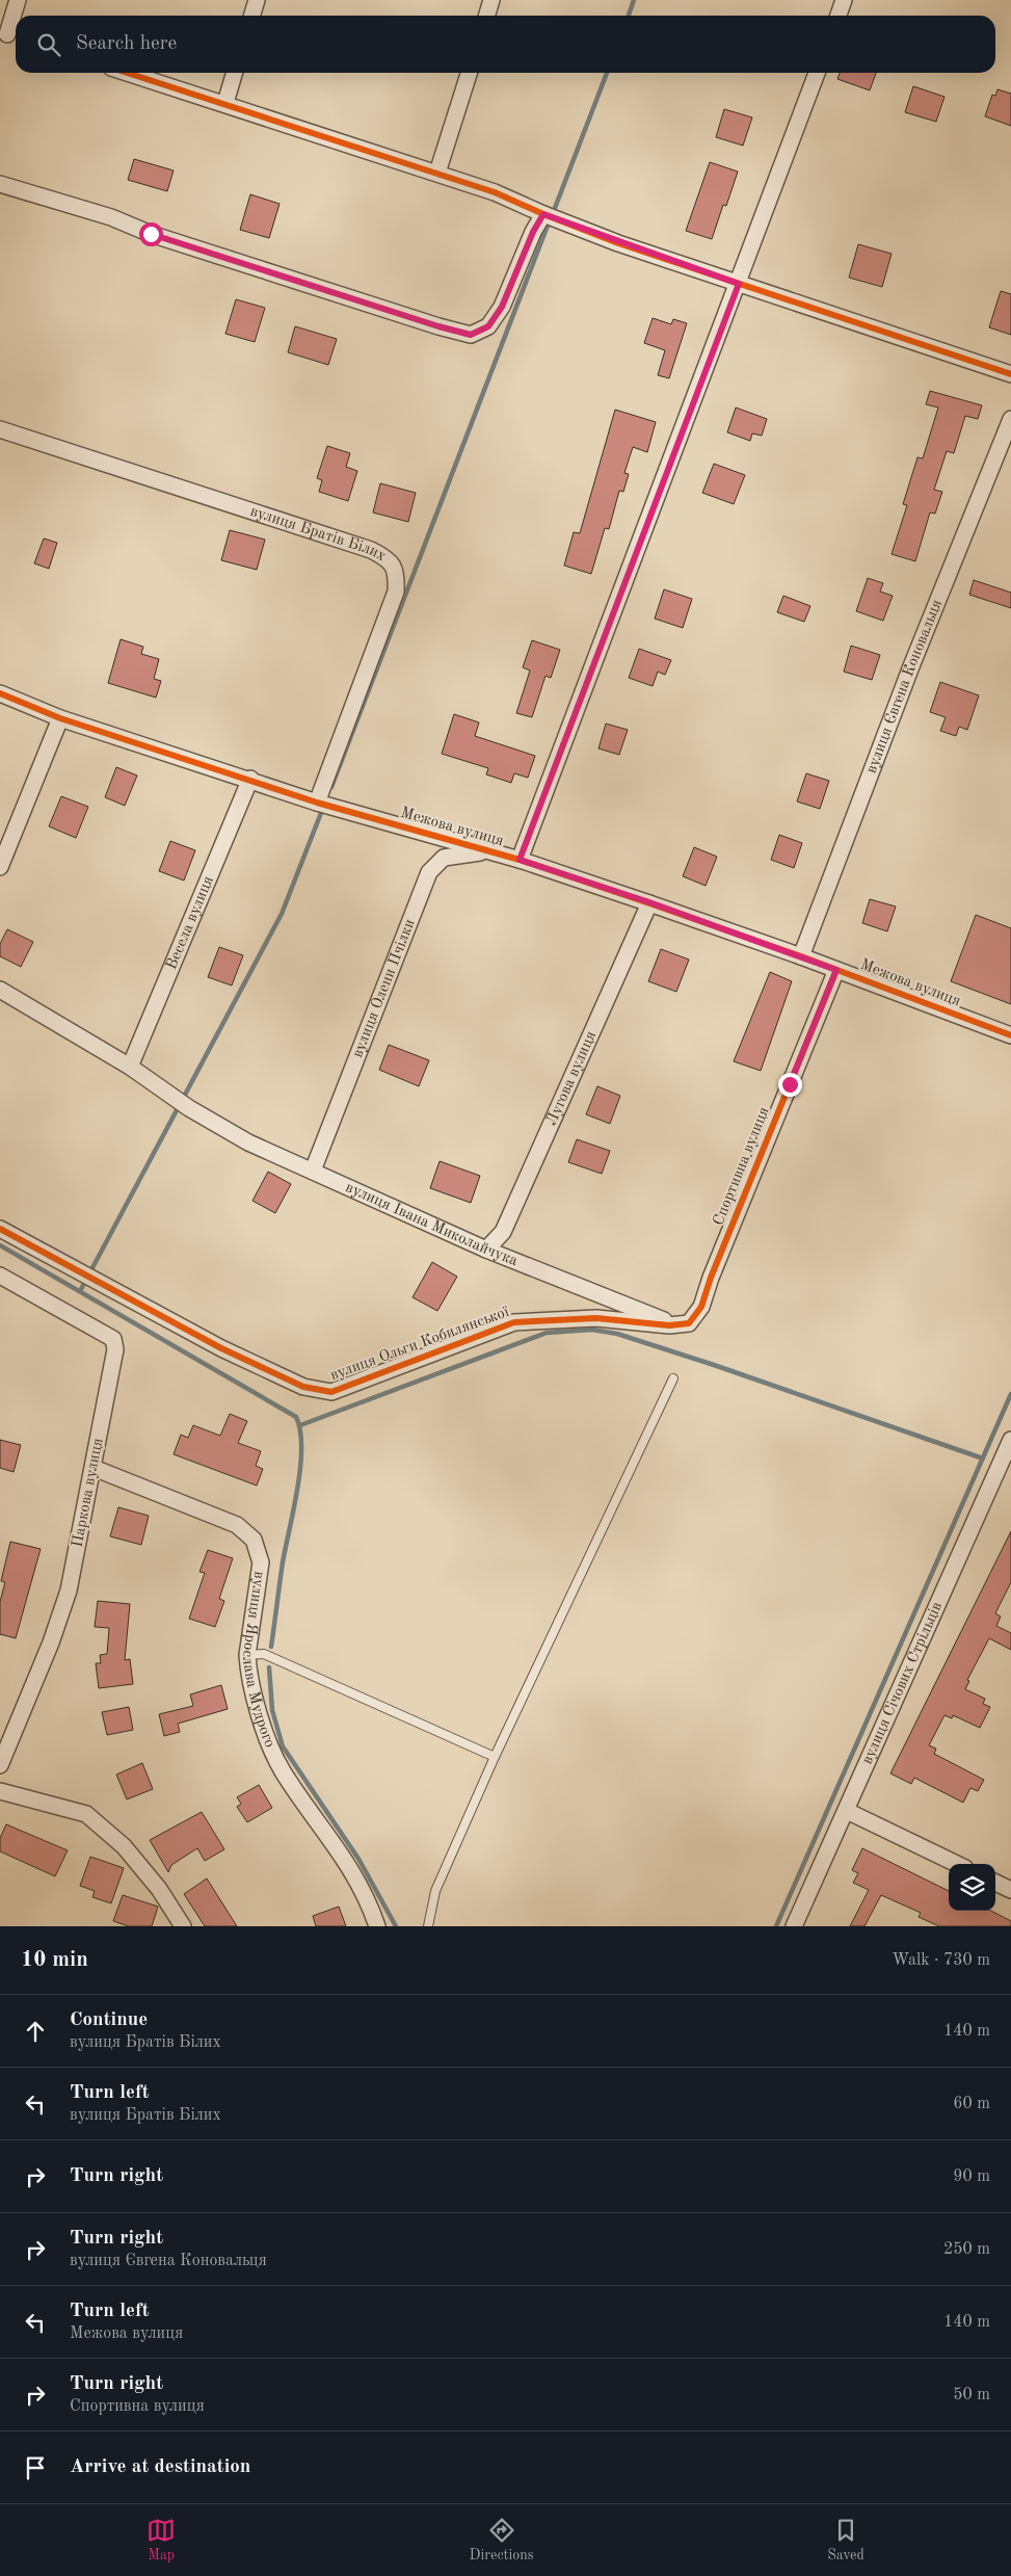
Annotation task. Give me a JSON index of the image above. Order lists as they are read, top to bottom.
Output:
{
  "streets": {
    "street": [
      "вулиця Братів Білих",
      "вулиця Євгена Коновальця",
      "Межова вулиця",
      "Весела вулиця",
      "вулиця Олени Пчілки",
      "Лугова вулиця",
      "Спортивна вулиця",
      "вулиця Івана Миколайчука",
      "вулиця Ольги Кобилянської",
      "Паркова вулиця",
      "вулиця Ярослава Мудрого",
      "вулиця Січових Стрільців"
    ]
  },
  "crossings": [
    ["вулиця Братів Білих", "Межова вулиця"],
    ["вулиця Євгена Коновальця", "Межова вулиця"],
    ["Межова вулиця", "Весела вулиця"],
    ["Межова вулиця", "вулиця Олени Пчілки"],
    ["Межова вулиця", "Лугова вулиця"],
    ["Межова вулиця", "Спортивна вулиця"],
    ["Весела вулиця", "вулиця Івана Миколайчука"],
    ["вулиця Олени Пчілки", "вулиця Івана Миколайчука"],
    ["Лугова вулиця", "вулиця Івана Миколайчука"],
    ["Спортивна вулиця", "вулиця Івана Миколайчука"],
    ["Спортивна вулиця", "вулиця Ольги Кобилянської"],
    ["вулиця Івана Миколайчука", "вулиця Ольги Кобилянської"],
    ["Паркова вулиця", "вулиця Ярослава Мудрого"]
  ],
  "page": {
    "search": "Search here",
    "heading": ["10 min", "Walk · 730 m"],
    "list": [
      ["Continue", "вулиця Братів Білих", "140 m"],
      ["Turn left", "вулиця Братів Білих", "60 m"],
      ["Turn right", "90 m"],
      ["Turn right", "вулиця Євгена Коновальця", "250 m"],
      ["Turn left", "Межова вулиця", "140 m"],
      ["Turn right", "Спортивна вулиця", "50 m"],
      "Arrive at destination"
    ],
    "nav": ["Map", "Directions", "Saved"]
  }
}
